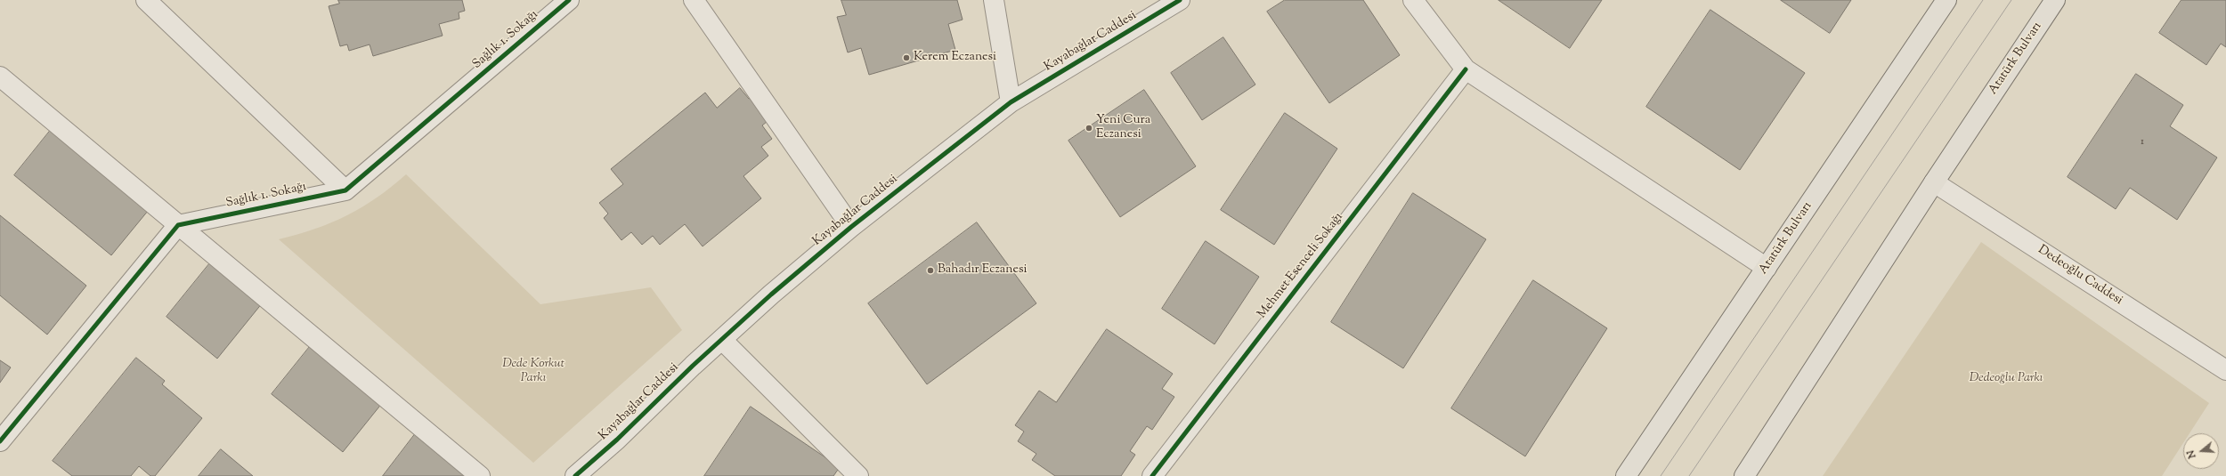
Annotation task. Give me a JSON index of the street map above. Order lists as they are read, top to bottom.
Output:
{
  "streets": {
    "main road": ["Atatürk Bulvarı"],
    "street": [
      "Sağlık 1. Sokağı",
      "Kayabağlar Caddesi",
      "Mehmet Esenceli Sokağı",
      "Dedeoğlu Caddesi"
    ]
  },
  "crossings": [
    ["Atatürk Bulvarı", "Dedeoğlu Caddesi"]
  ],
  "parks": ["Dede Korkut Parkı", "Dedeoğlu Parkı"],
  "places": ["Kerem Eczanesi", "Yeni Cura Eczanesi", "Bahadır Eczanesi"],
  "house_numbers": ["1"],
  "north": "left"
}
